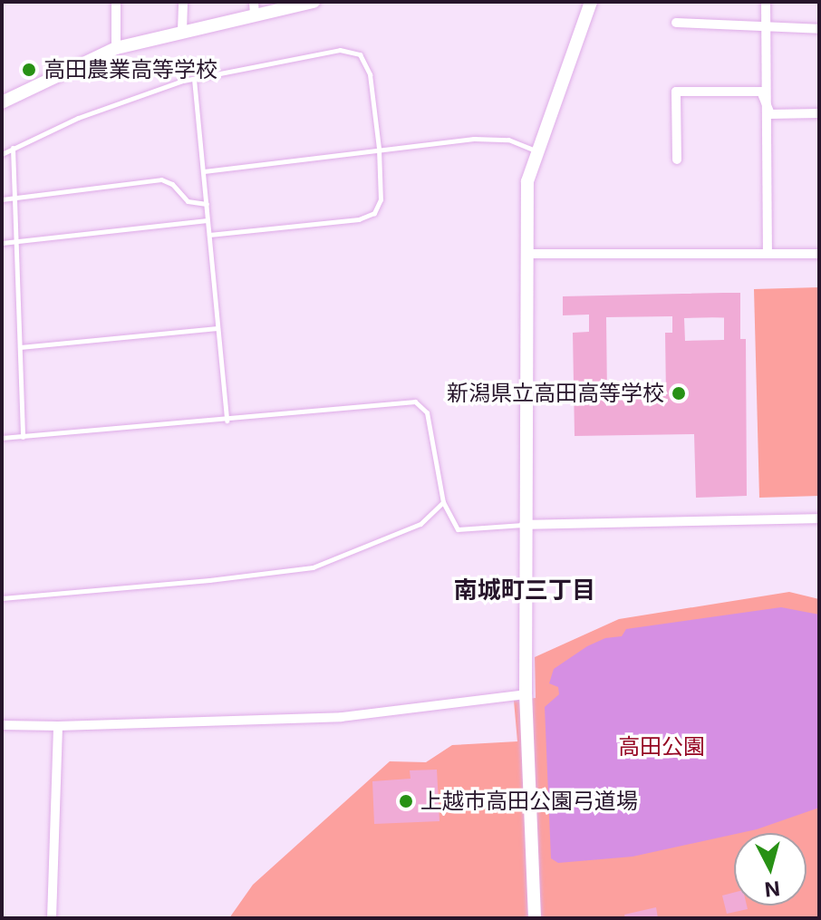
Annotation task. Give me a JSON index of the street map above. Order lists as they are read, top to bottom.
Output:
{
  "districts": ["南城町三丁目"],
  "parks": ["高田公園"],
  "places": ["高田農業高等学校", "新潟県立高田高等学校", "上越市高田公園弓道場"],
  "north": "bottom"
}
